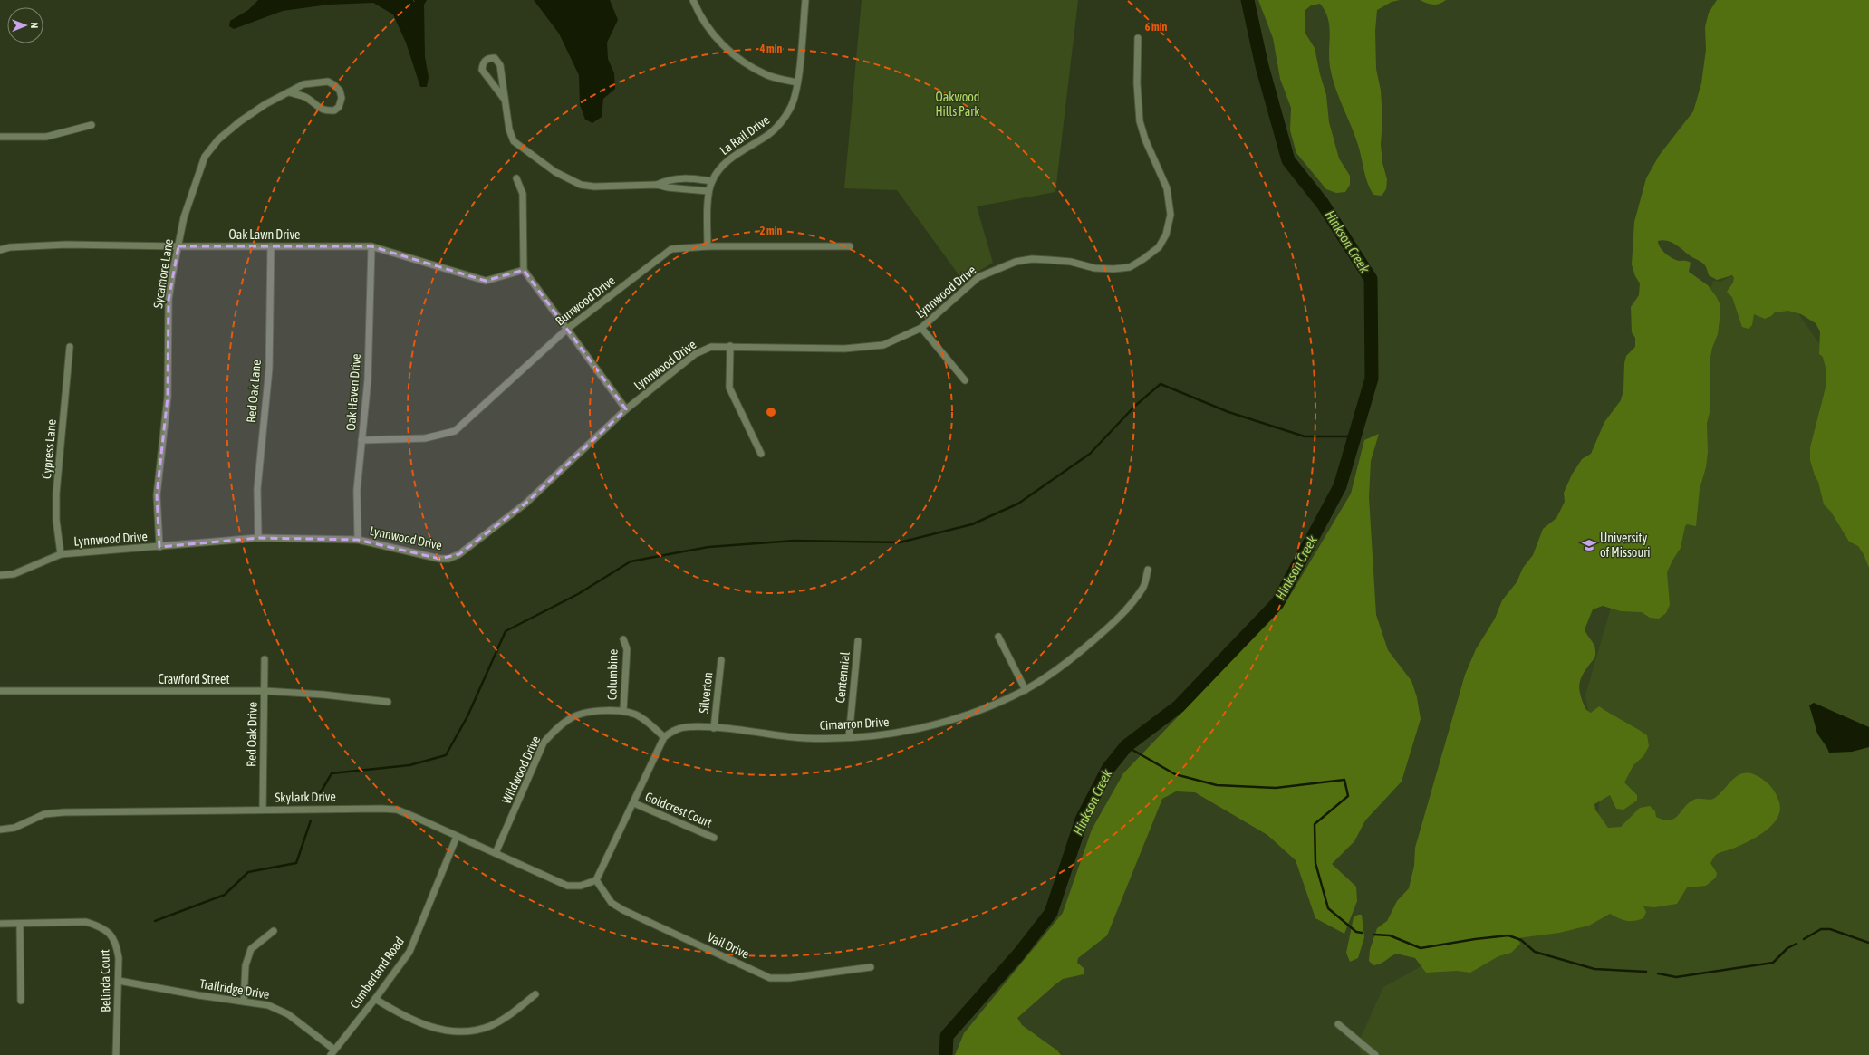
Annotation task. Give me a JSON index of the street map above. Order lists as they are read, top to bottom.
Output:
{
  "streets": {
    "street": [
      "La Rail Drive",
      "Oak Lawn Drive",
      "Sycamore Lane",
      "Lynnwood Drive",
      "Burrwood Drive",
      "Red Oak Lane",
      "Oak Haven Drive",
      "Cypress Lane",
      "Columbine",
      "Centennial",
      "Crawford Street",
      "Silverton",
      "Cimarron Drive",
      "Red Oak Drive",
      "Wildwood Drive",
      "Skylark Drive",
      "Goldcrest Court",
      "Vail Drive",
      "Cumberland Road",
      "Belinda Court",
      "Trailridge Drive"
    ]
  },
  "crossings": [
    ["La Rail Drive", "Burrwood Drive"],
    ["Oak Lawn Drive", "Sycamore Lane"],
    ["Oak Lawn Drive", "Red Oak Lane"],
    ["Oak Lawn Drive", "Oak Haven Drive"],
    ["Sycamore Lane", "Lynnwood Drive"],
    ["Lynnwood Drive", "Red Oak Lane"],
    ["Lynnwood Drive", "Oak Haven Drive"],
    ["Lynnwood Drive", "Cypress Lane"],
    ["Burrwood Drive", "Oak Haven Drive"],
    ["Columbine", "Wildwood Drive"],
    ["Centennial", "Cimarron Drive"],
    ["Crawford Street", "Red Oak Drive"],
    ["Silverton", "Cimarron Drive"],
    ["Cimarron Drive", "Wildwood Drive"],
    ["Red Oak Drive", "Skylark Drive"],
    ["Wildwood Drive", "Skylark Drive"],
    ["Skylark Drive", "Vail Drive"],
    ["Skylark Drive", "Cumberland Road"],
    ["Cumberland Road", "Trailridge Drive"],
    ["Belinda Court", "Trailridge Drive"]
  ],
  "water": ["Hinkson Creek"],
  "parks": ["Oakwood Hills Park"],
  "places": {
    "school or university": ["University of Missouri"]
  },
  "north": "right",
  "rings": ["6 min", "4 min", "2 min"]
}
